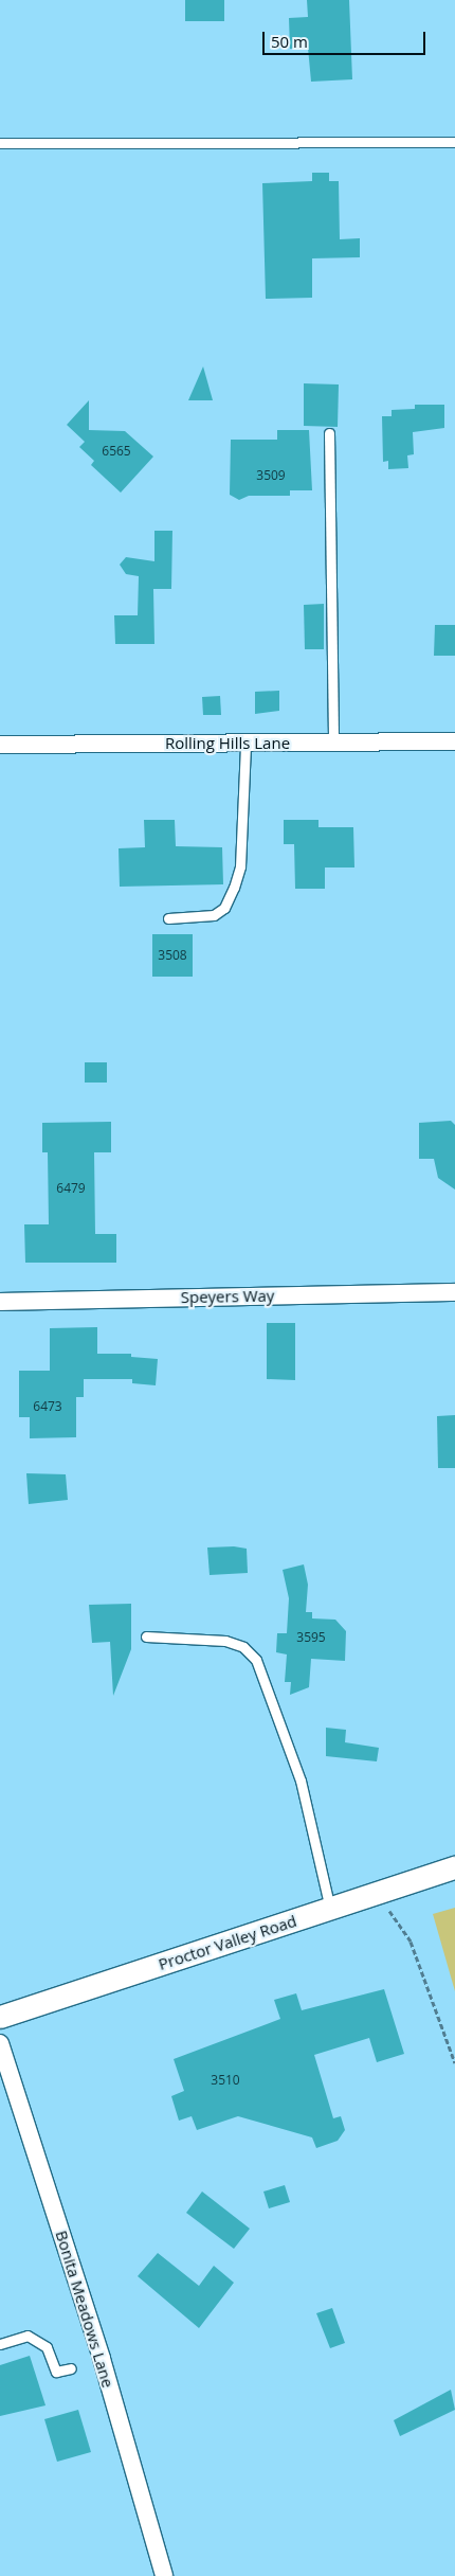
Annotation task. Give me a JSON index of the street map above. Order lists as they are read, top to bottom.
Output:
{
  "streets": {
    "street": [
      "Rolling Hills Lane",
      "Speyers Way",
      "Proctor Valley Road",
      "Bonita Meadows Lane"
    ]
  },
  "house_numbers": [
    "6565",
    "3509",
    "3508",
    "6479",
    "6473",
    "3595",
    "3510"
  ],
  "scale_bar": "50 m"
}
